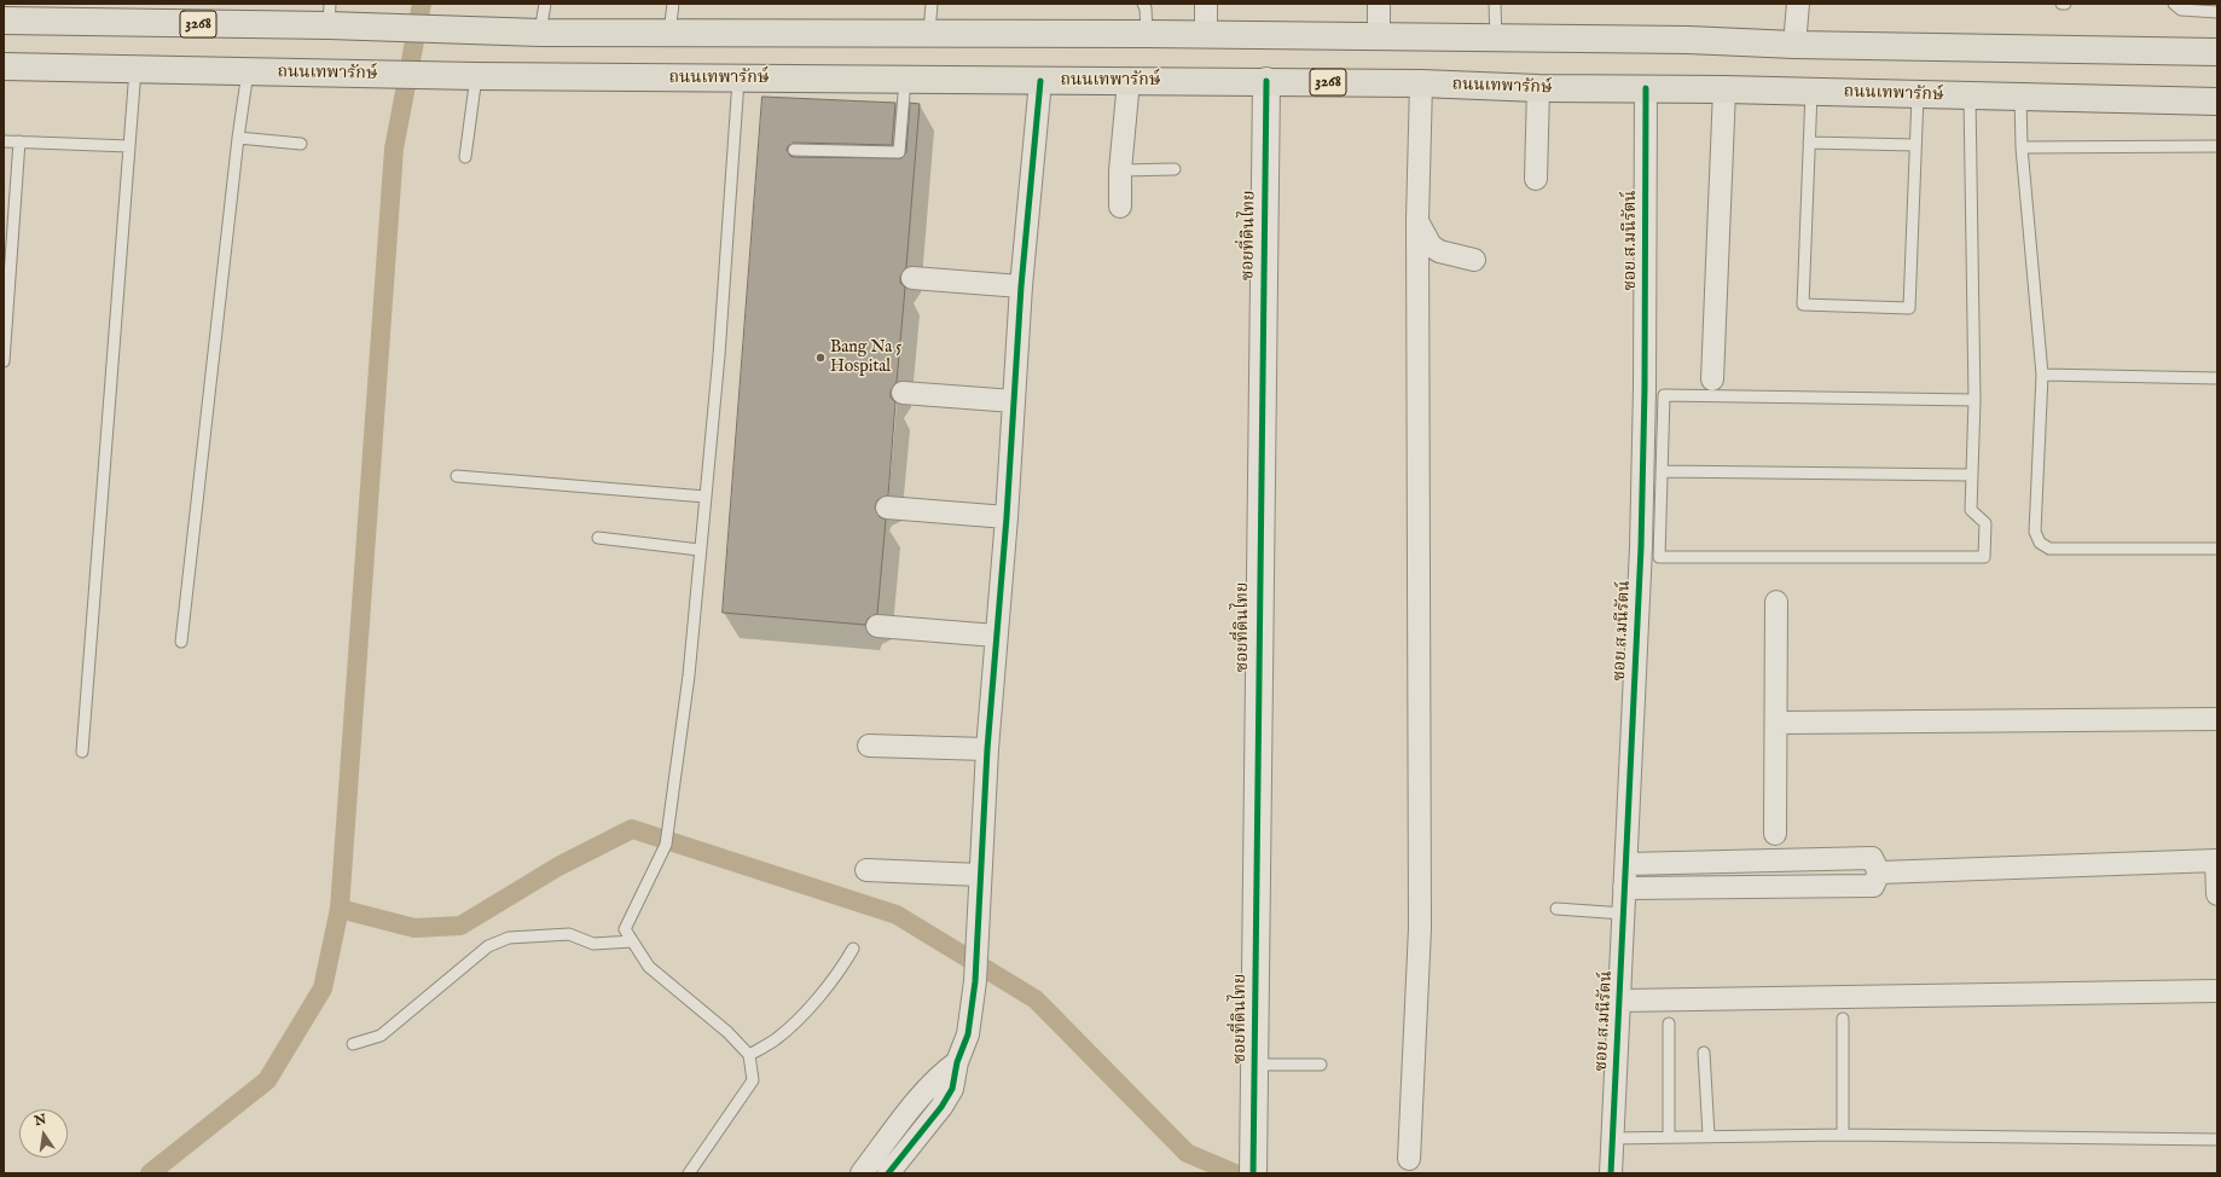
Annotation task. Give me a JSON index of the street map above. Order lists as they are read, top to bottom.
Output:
{
  "streets": {
    "main road": ["3268", "ถนนเทพารักษ์"],
    "street": ["ซอยที่ดินไทย", "ซอย ส.มนีรัตน์"]
  },
  "crossings": [
    ["ถนนเทพารักษ์", "ซอยที่ดินไทย"],
    ["ถนนเทพารักษ์", "ซอย ส.มนีรัตน์"]
  ],
  "places": ["Bang Na 5 Hospital"],
  "north": "top"
}
